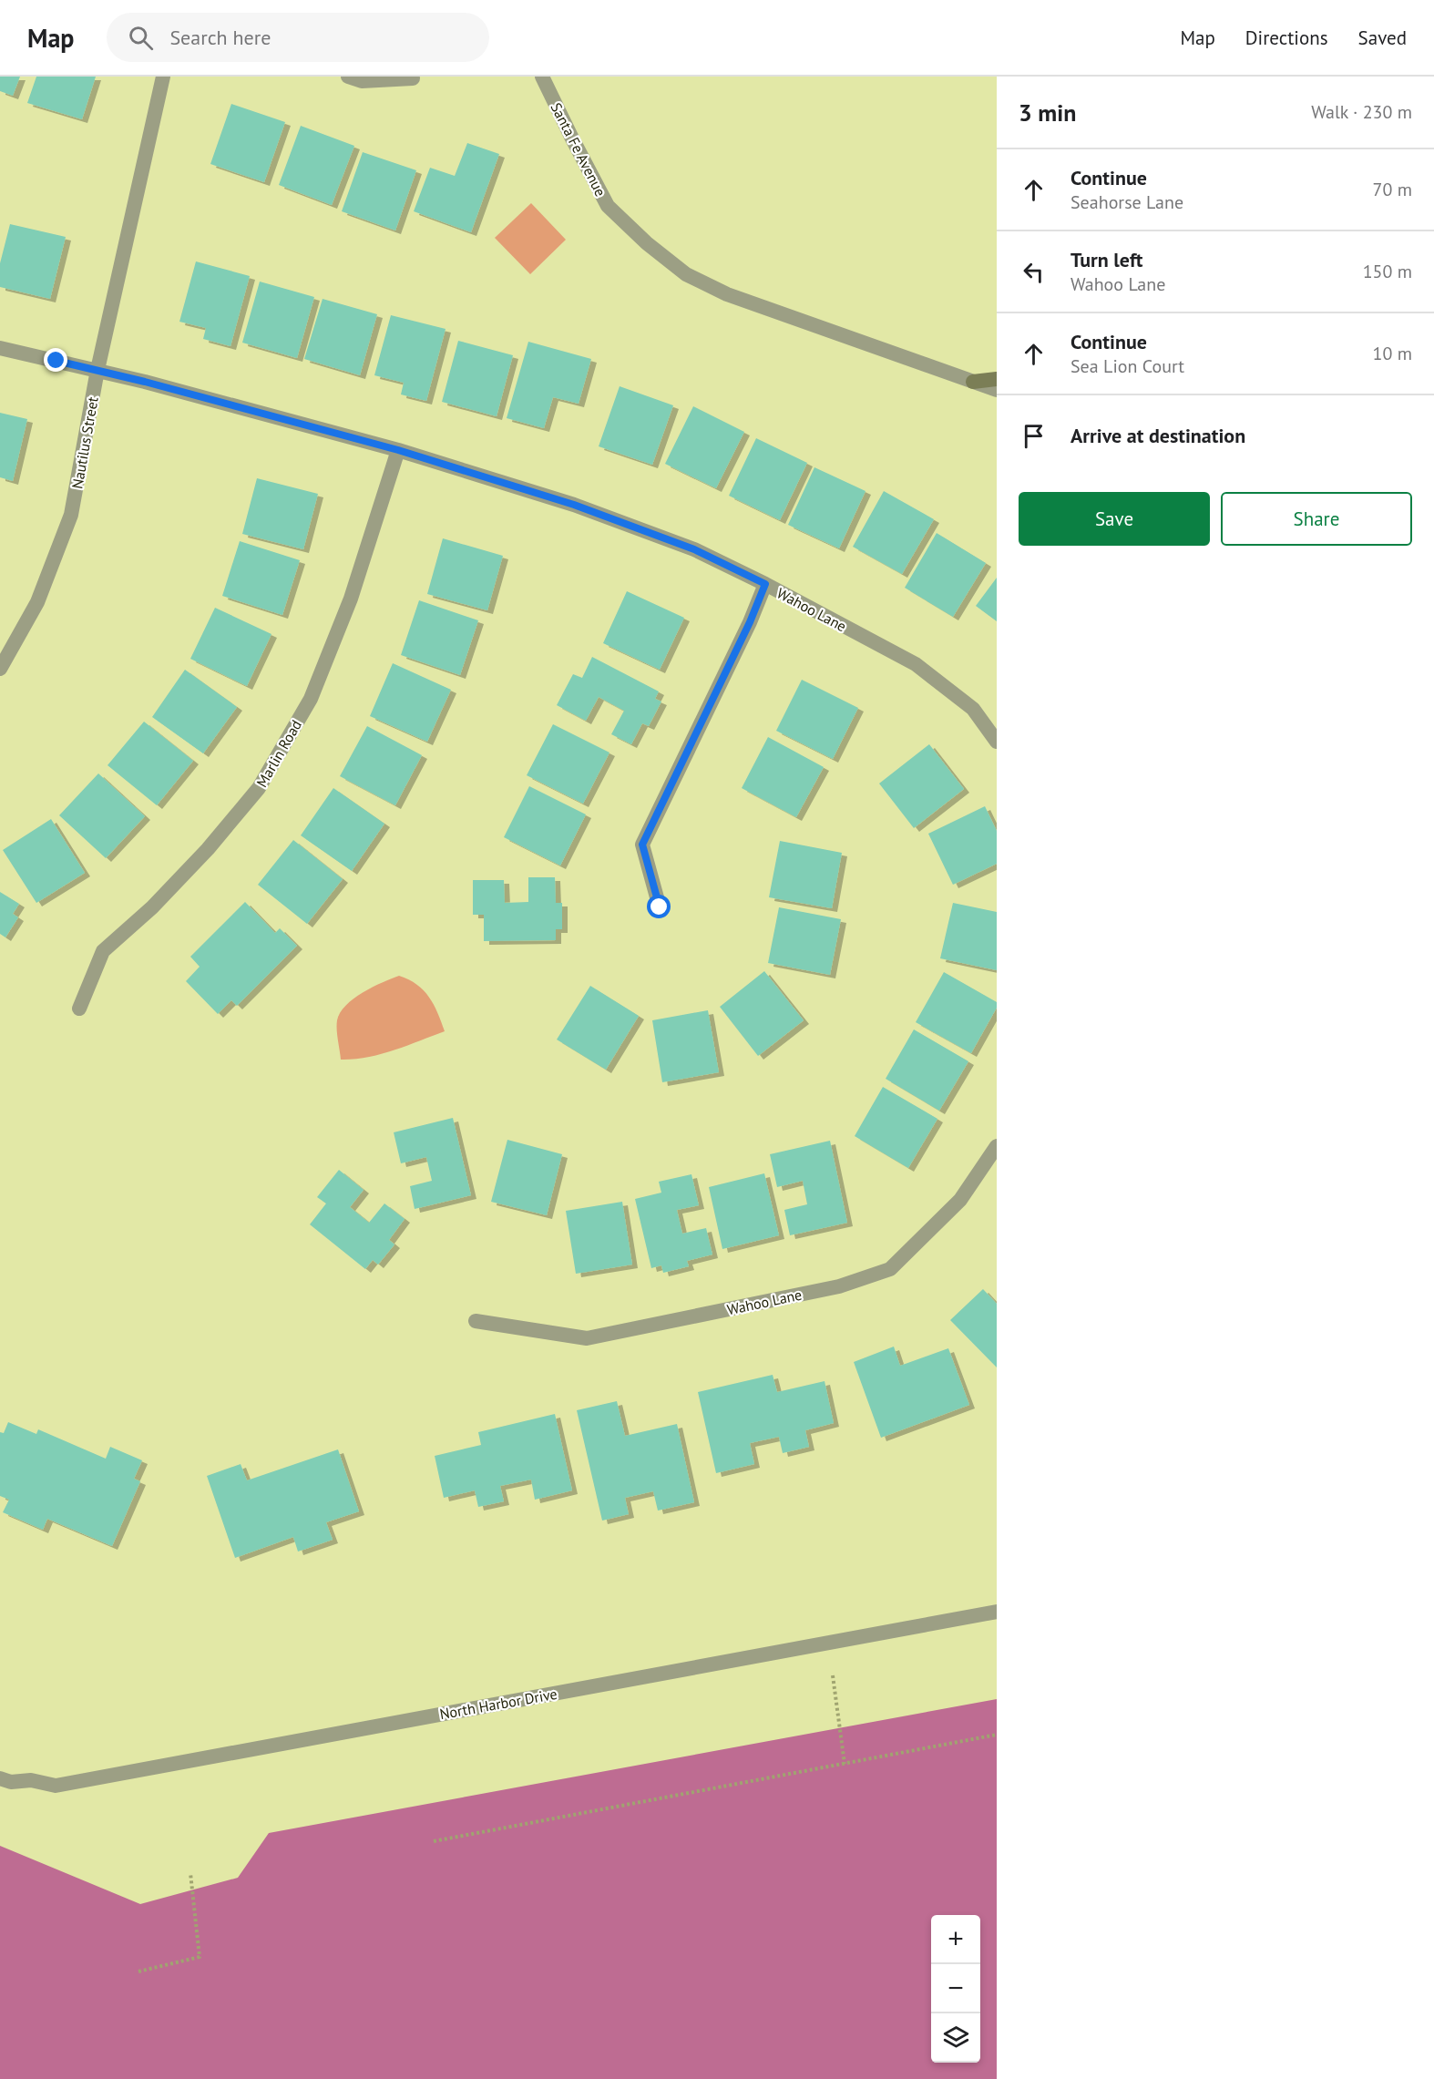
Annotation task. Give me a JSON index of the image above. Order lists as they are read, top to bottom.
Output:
{
  "streets": {
    "street": [
      "Santa Fe Avenue",
      "Nautilus Street",
      "Wahoo Lane",
      "Marlin Road",
      "North Harbor Drive"
    ]
  },
  "crossings": [
    ["Nautilus Street", "Wahoo Lane"],
    ["Wahoo Lane", "Marlin Road"]
  ],
  "page": {
    "header": "Map",
    "search": "Search here",
    "nav": ["Map", "Directions", "Saved"],
    "heading": ["3 min", "Walk · 230 m"],
    "list": [
      ["Continue", "Seahorse Lane", "70 m"],
      ["Turn left", "Wahoo Lane", "150 m"],
      ["Continue", "Sea Lion Court", "10 m"],
      "Arrive at destination"
    ],
    "buttons": ["Save", "Share"],
    "map_buttons": ["+", "−"]
  }
}
